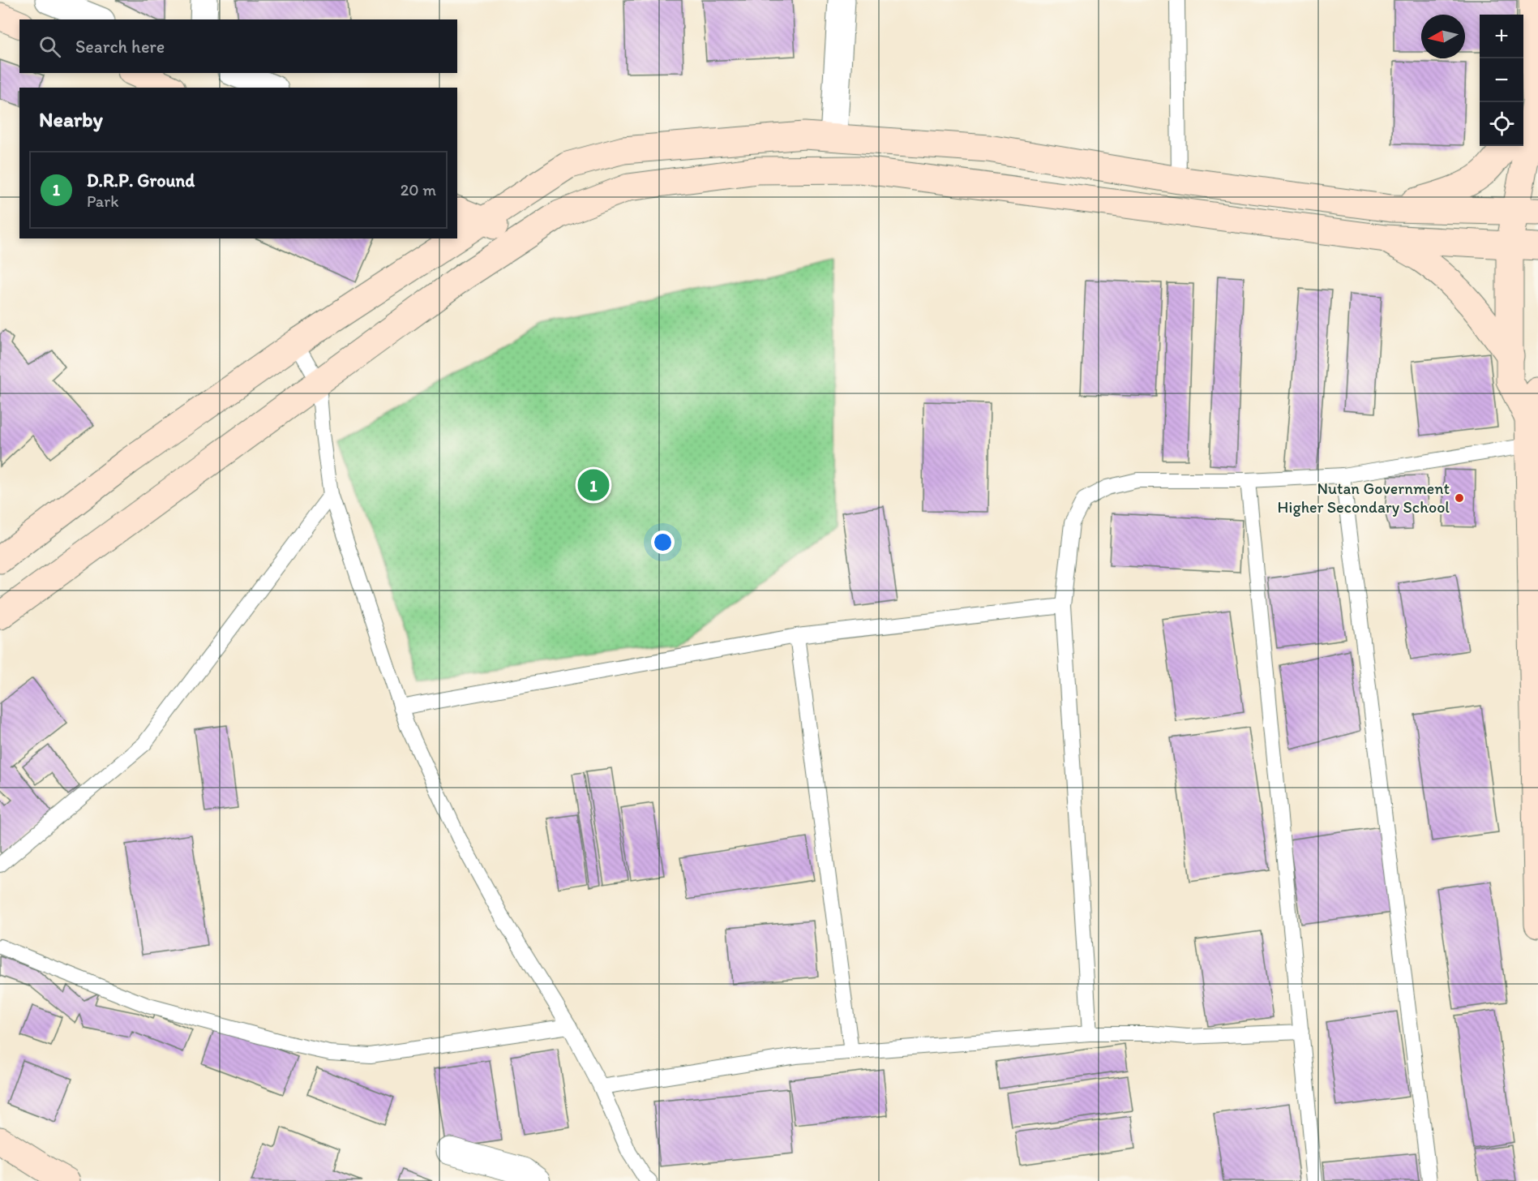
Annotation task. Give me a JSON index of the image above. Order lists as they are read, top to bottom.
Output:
{
  "places": ["Nutan Government Higher Secondary School"],
  "north": "left",
  "page": {
    "map_buttons": ["+", "−"],
    "search": "Search here",
    "heading": "Nearby",
    "list": [
      {
        "mark": "1",
        "name": "D.R.P. Ground",
        "note": "Park",
        "value": "20 m"
      }
    ],
    "pins": "1"
  }
}
